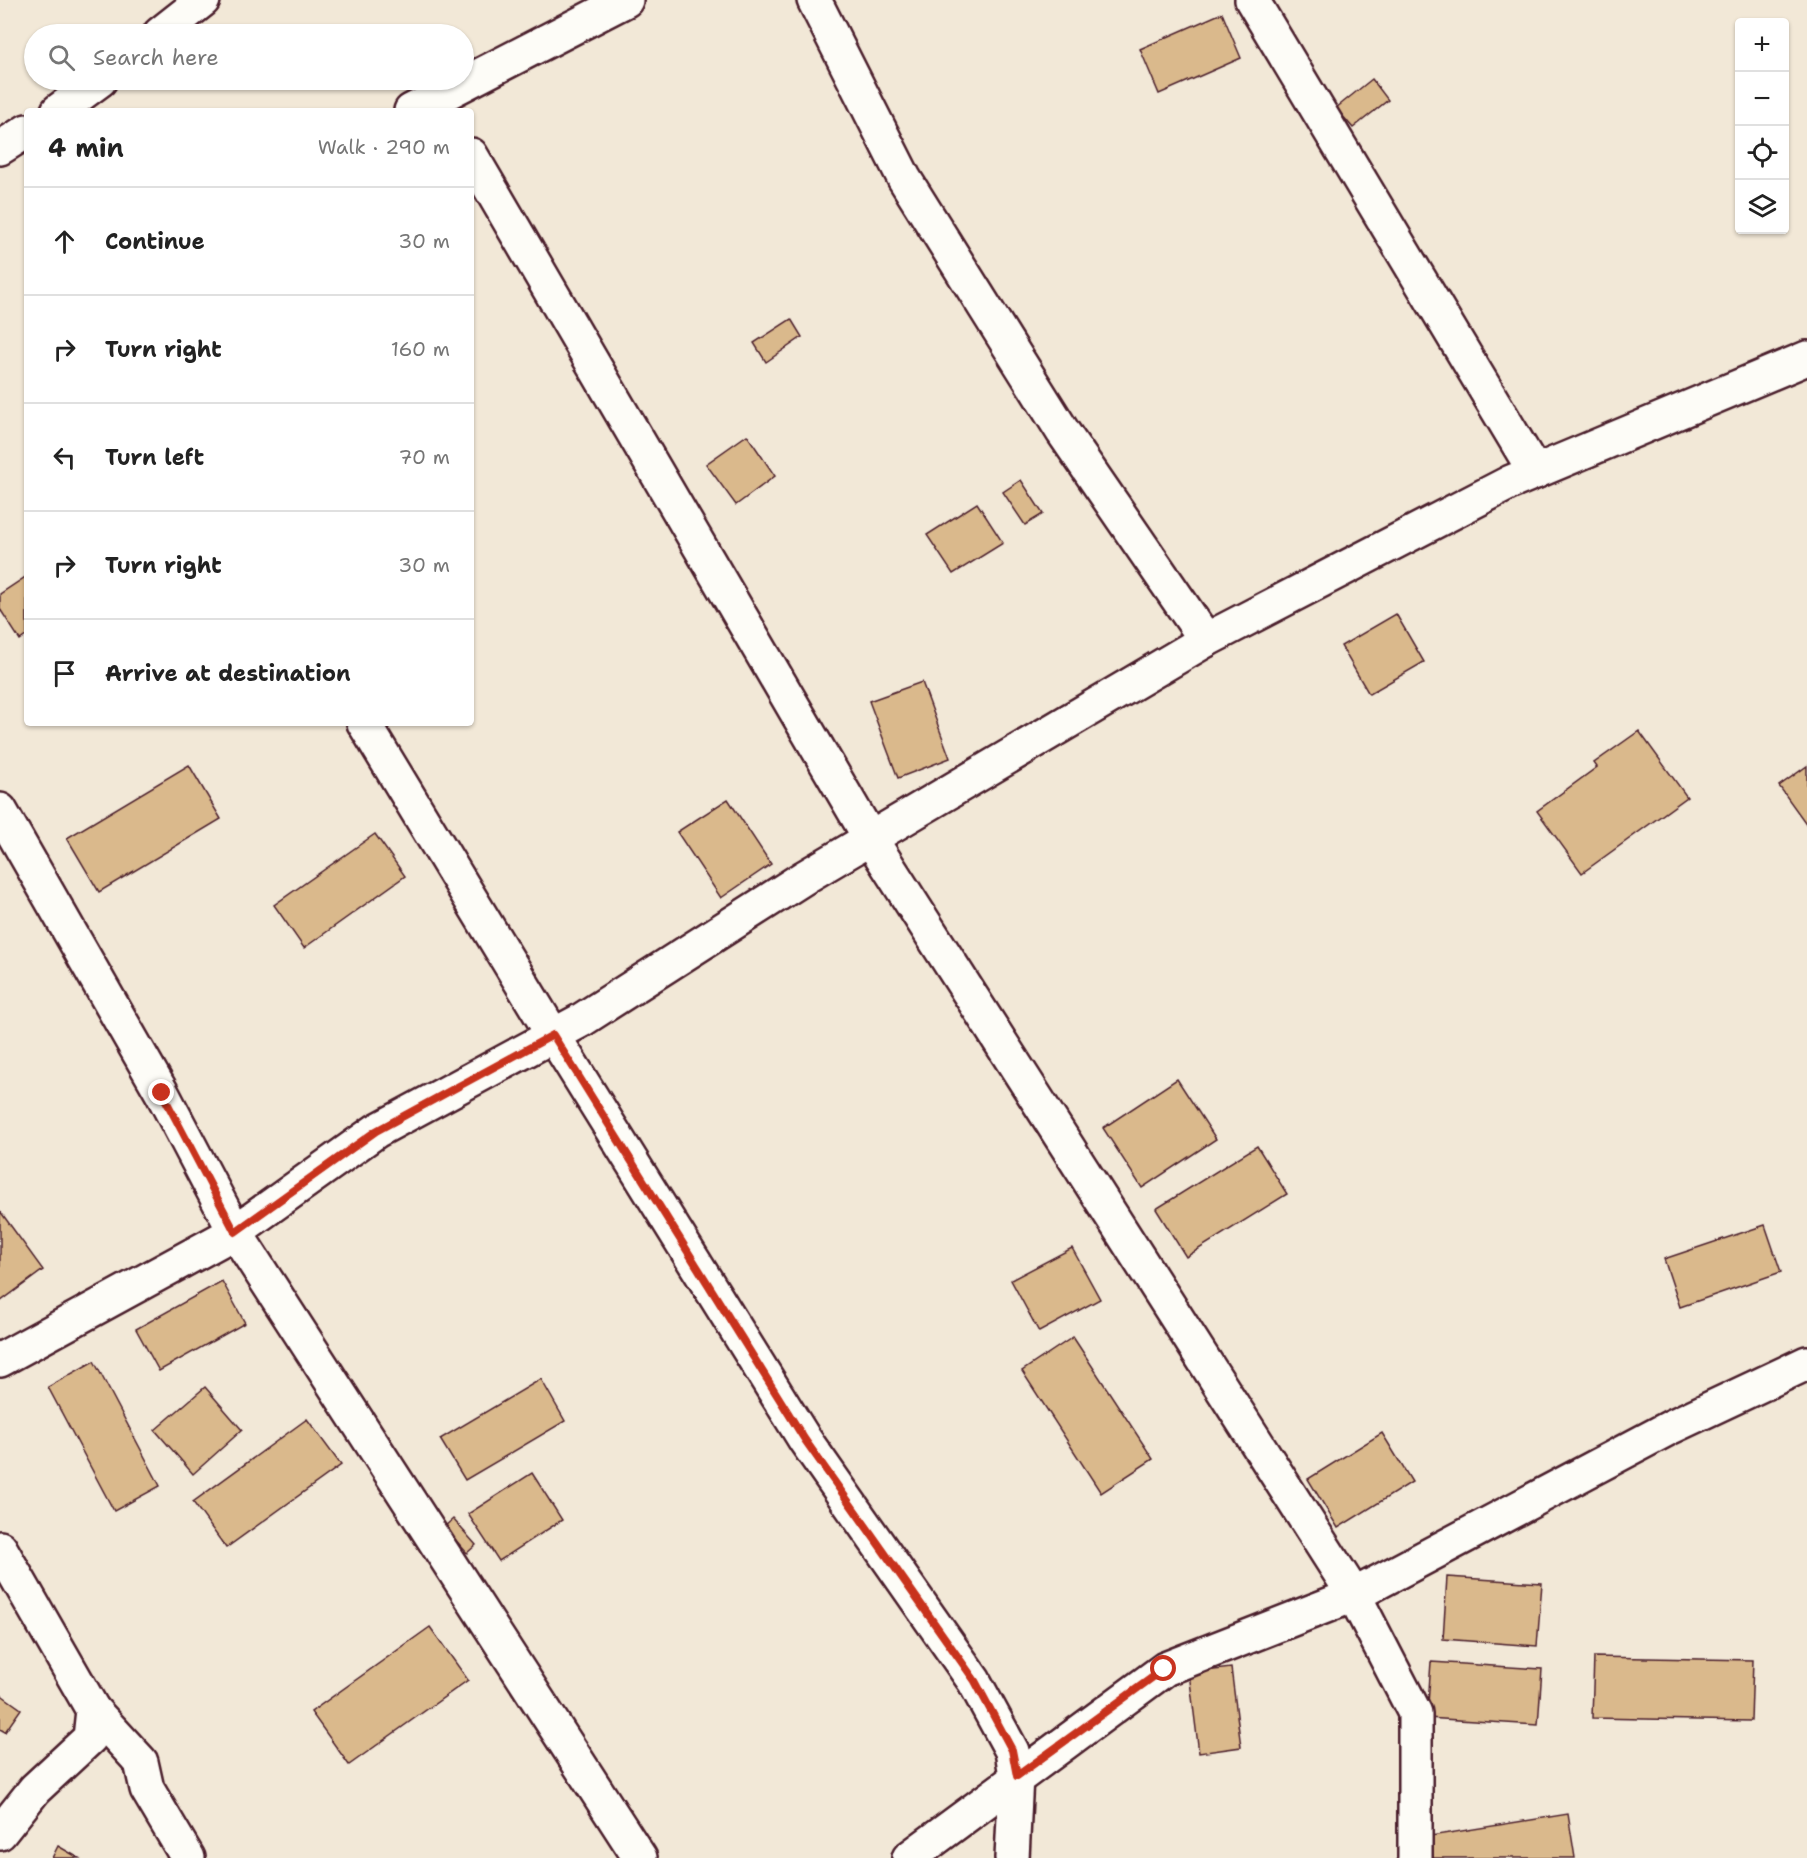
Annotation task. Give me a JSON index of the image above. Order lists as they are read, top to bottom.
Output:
{
  "page": {
    "map_buttons": ["+", "−"],
    "search": "Search here",
    "heading": ["4 min", "Walk · 290 m"],
    "list": [
      ["Continue", "30 m"],
      ["Turn right", "160 m"],
      ["Turn left", "70 m"],
      ["Turn right", "30 m"],
      "Arrive at destination"
    ]
  }
}
